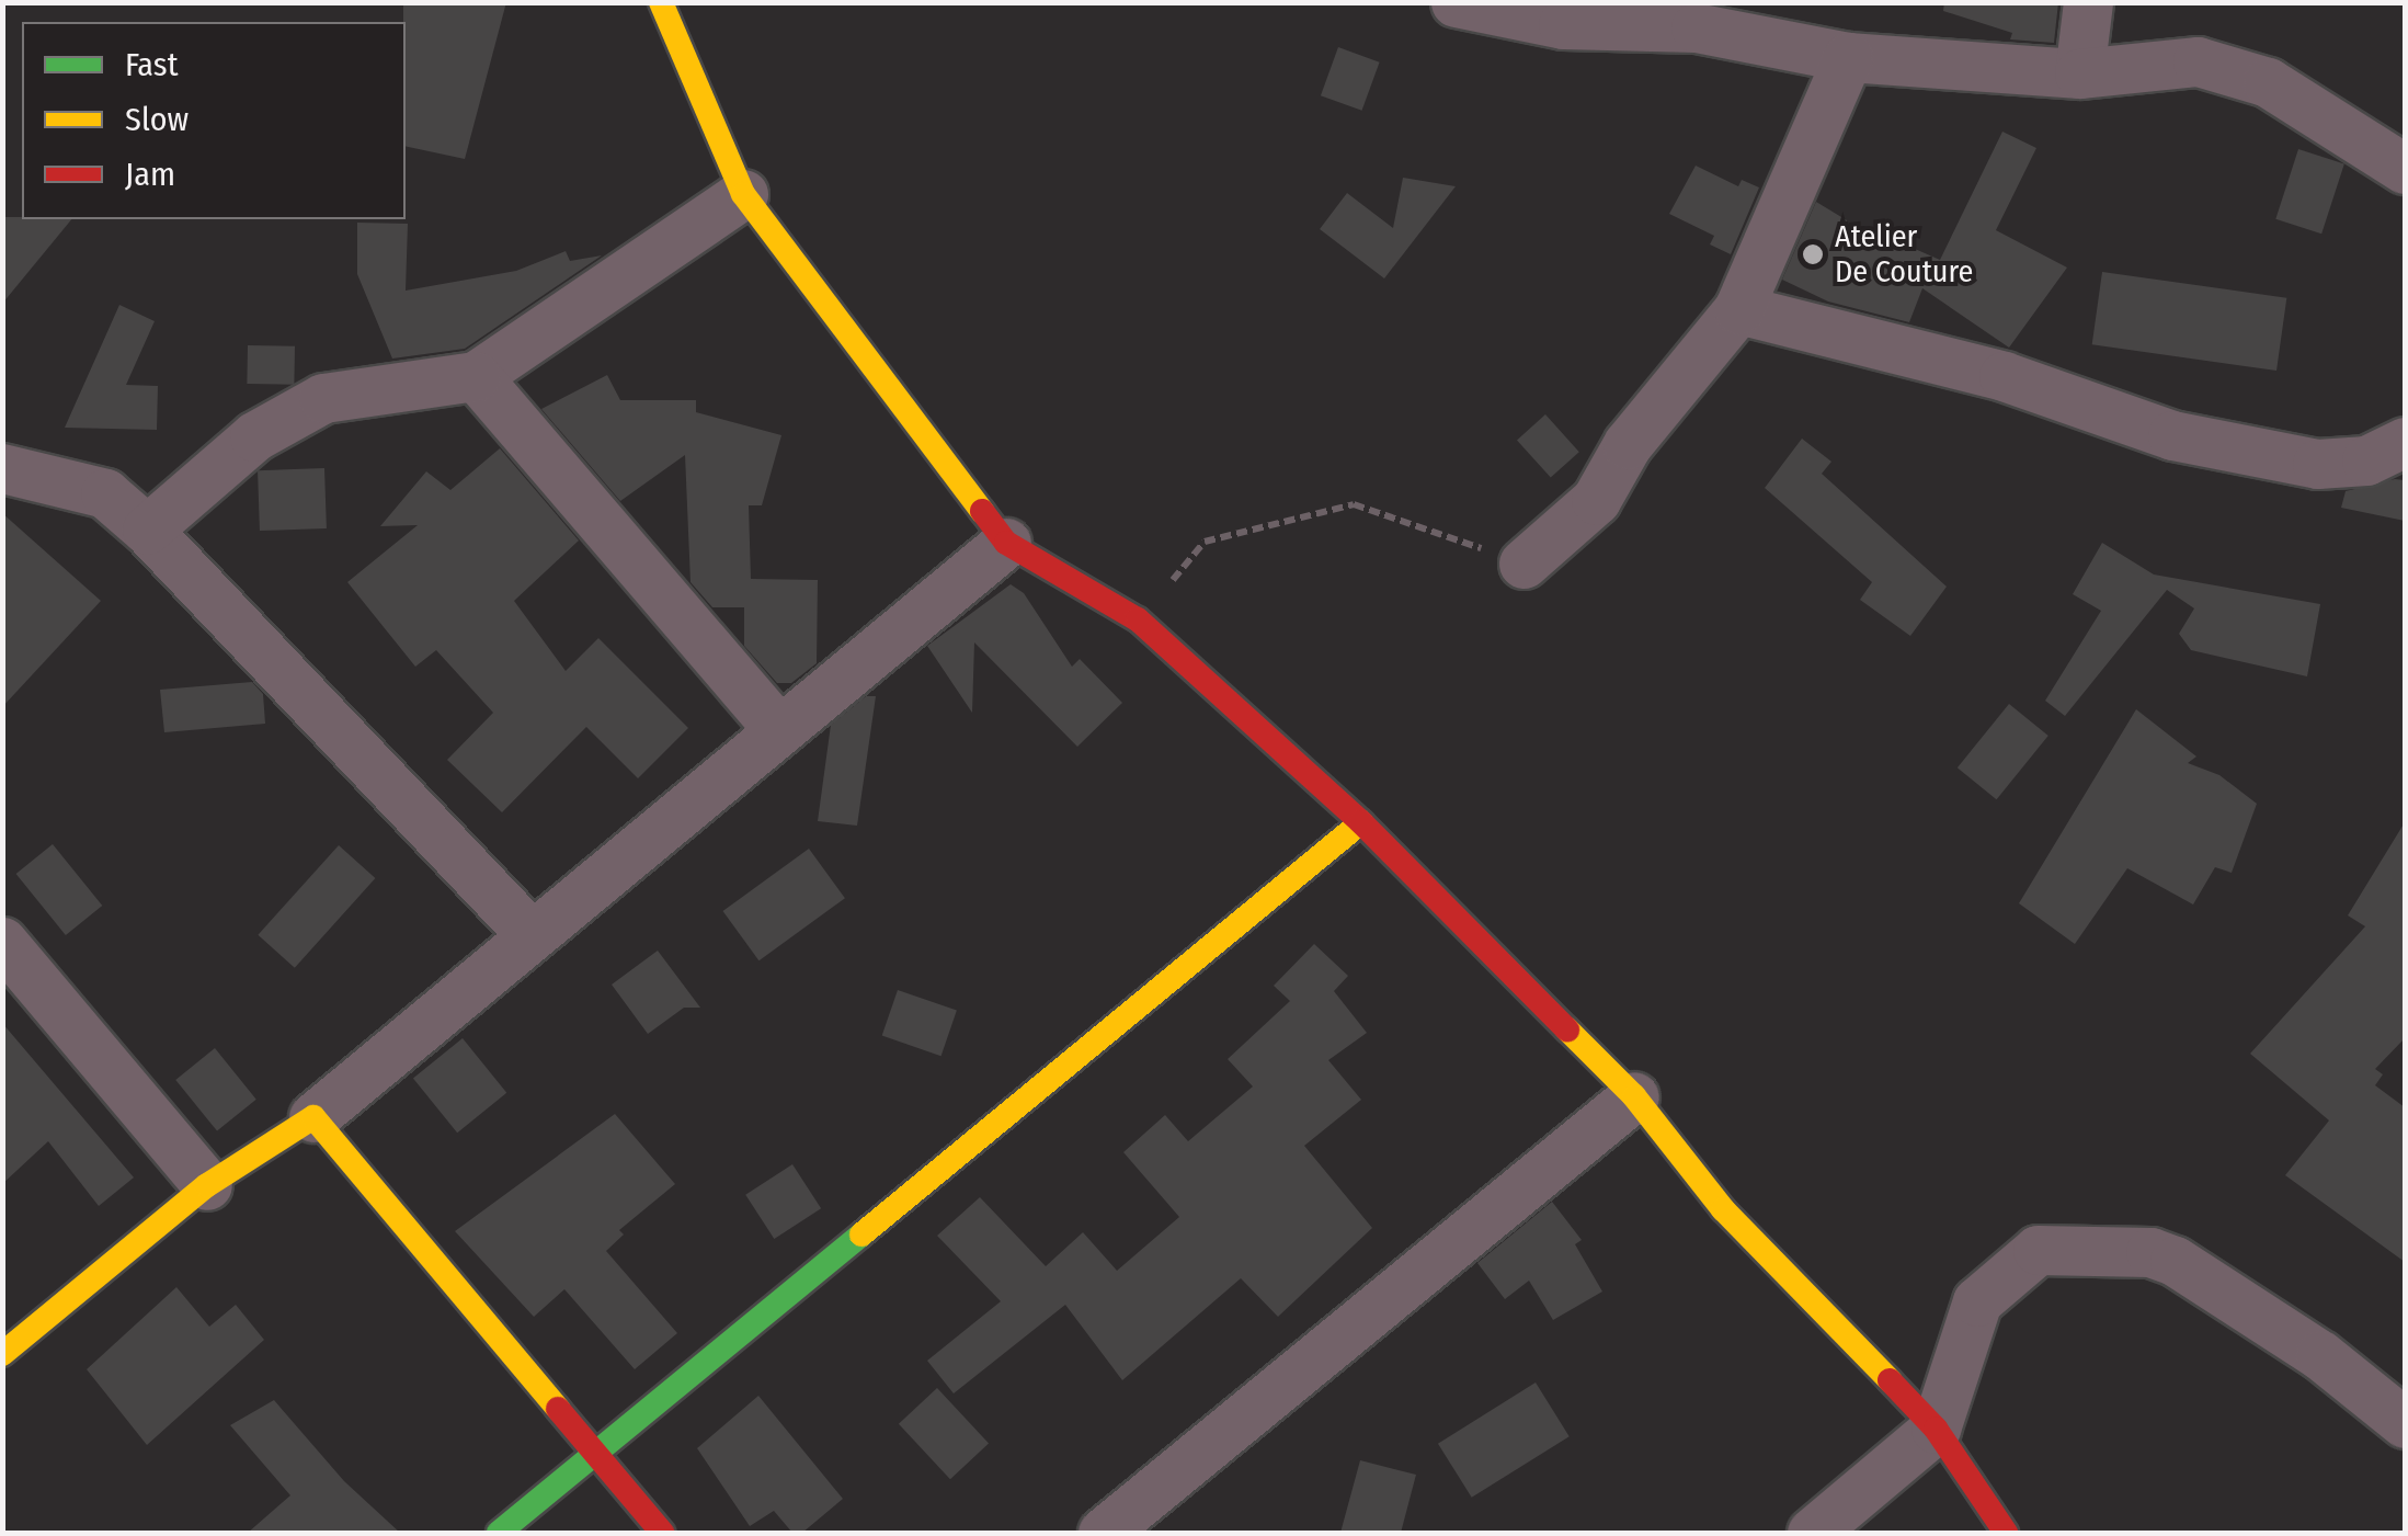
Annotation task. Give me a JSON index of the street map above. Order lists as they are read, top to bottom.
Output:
{
  "places": ["Atelier De Couture"],
  "legend": ["Fast", "Slow", "Jam"]
}
